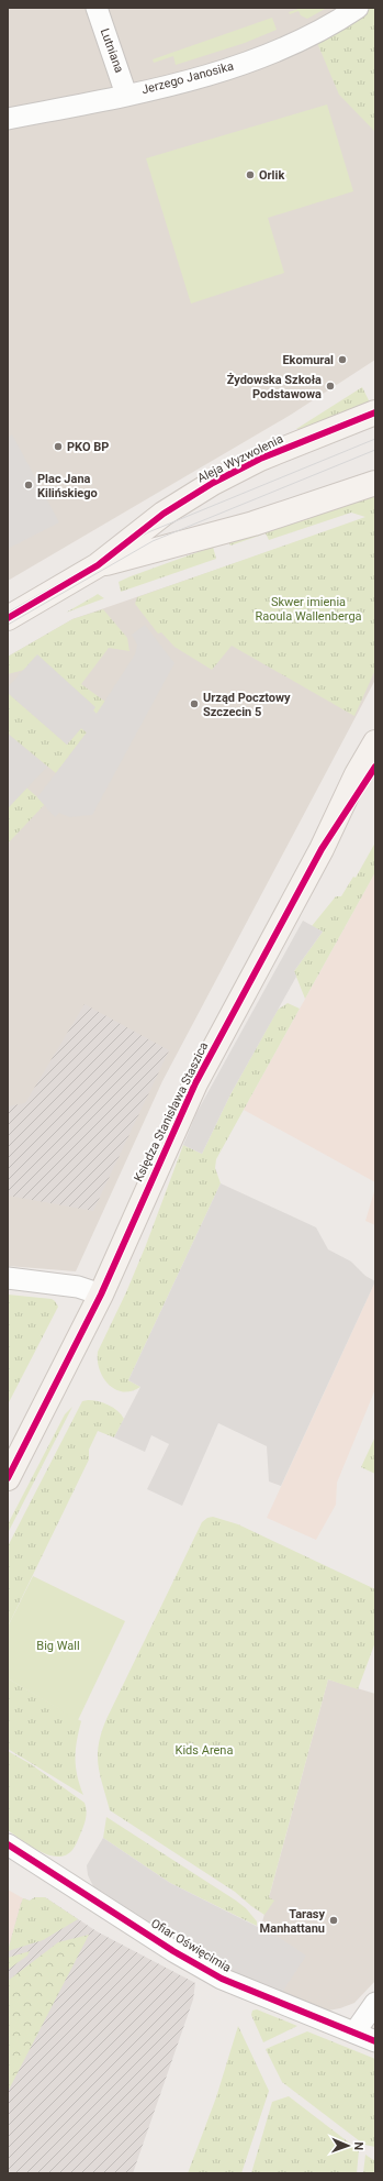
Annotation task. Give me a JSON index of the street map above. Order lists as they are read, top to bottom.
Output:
{
  "streets": {
    "street": [
      "Lutniana",
      "Jerzego Janosika",
      "Aleja Wyzwolenia",
      "Księdza Stanisława Staszica",
      "Ofiar Oświęcimia"
    ]
  },
  "crossings": [
    ["Lutniana", "Jerzego Janosika"]
  ],
  "parks": ["Skwer imienia Raoula Wallenberga", "Big Wall", "Kids Arena"],
  "places": [
    "Orlik",
    "Ekomural",
    "Żydowska Szkoła Podstawowa",
    "PKO BP",
    "Plac Jana Kilińskiego",
    "Urząd Pocztowy Szczecin 5",
    "Tarasy Manhattanu"
  ],
  "north": "right"
}
